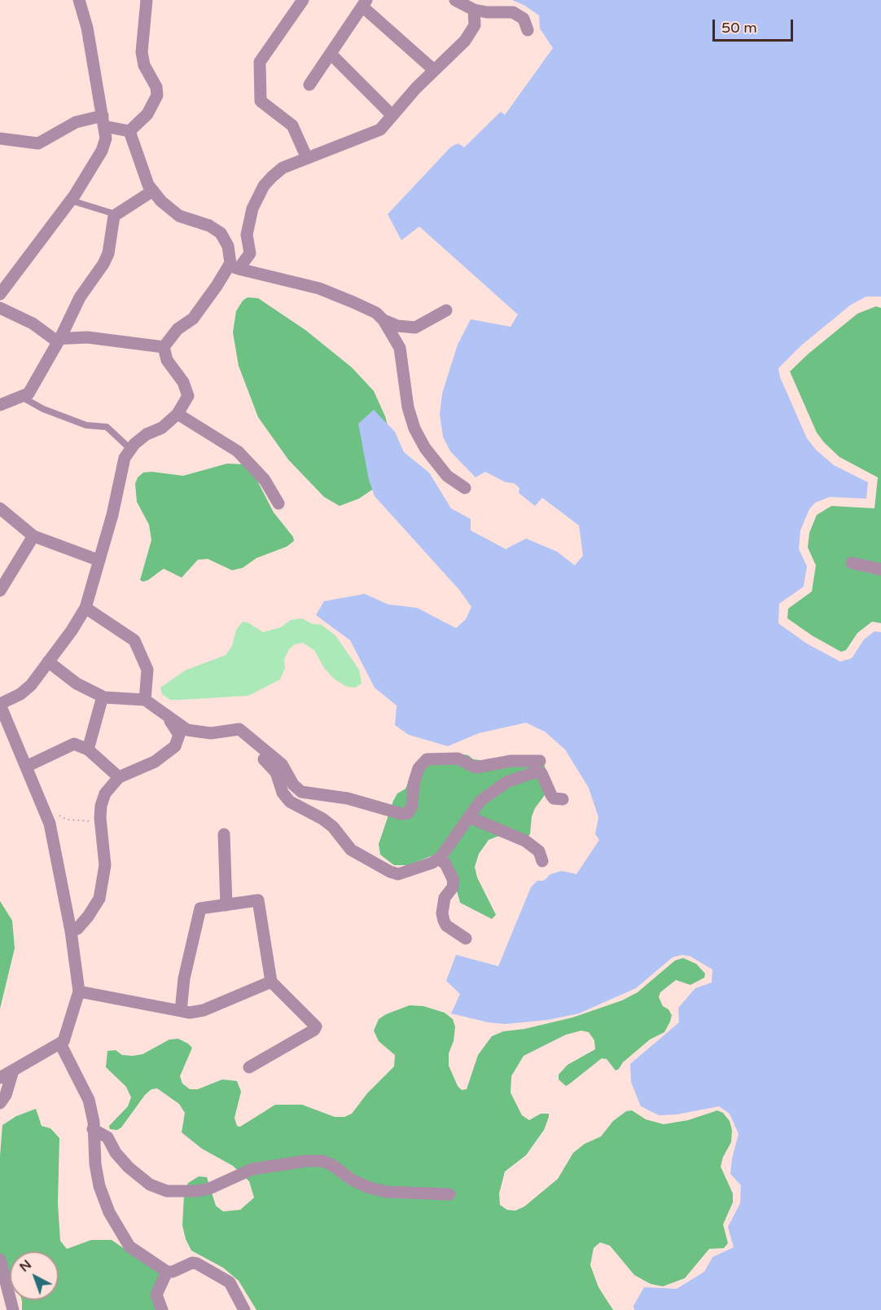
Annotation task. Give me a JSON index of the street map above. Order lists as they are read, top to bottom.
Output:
{
  "scale_bar": "50 m",
  "north": "top left"
}
